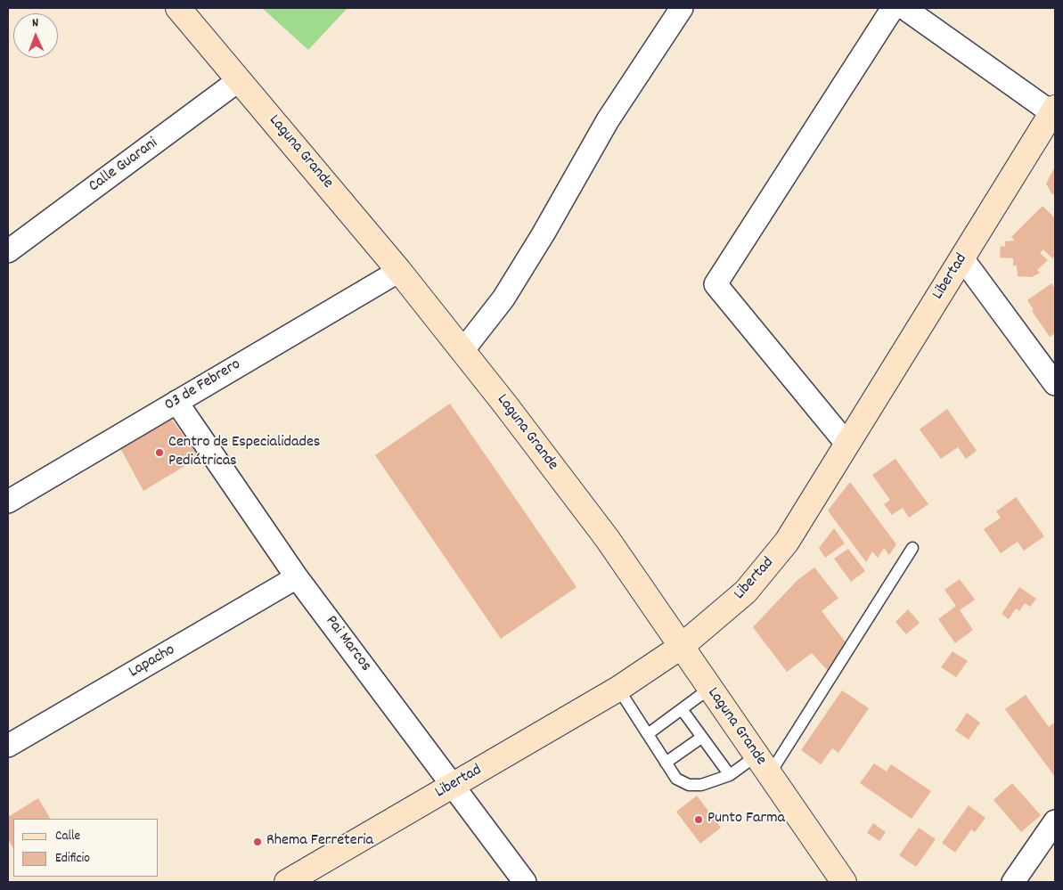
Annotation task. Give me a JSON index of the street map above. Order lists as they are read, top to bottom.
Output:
{
  "streets": {
    "main road": ["Laguna Grande", "Libertad"],
    "street": [
      "Calle Guarani",
      "03 de Febrero",
      "Pai Marcos",
      "Lapacho"
    ]
  },
  "crossings": [
    ["Laguna Grande", "Calle Guarani"],
    ["Laguna Grande", "Libertad"],
    ["Laguna Grande", "03 de Febrero"],
    ["Libertad", "Pai Marcos"],
    ["03 de Febrero", "Pai Marcos"],
    ["Pai Marcos", "Lapacho"]
  ],
  "places": ["Centro de Especialidades Pediátricas", "Punto Farma", "Rhema Ferreteria"],
  "legend": ["Calle", "Edificio"],
  "north": "top"
}
